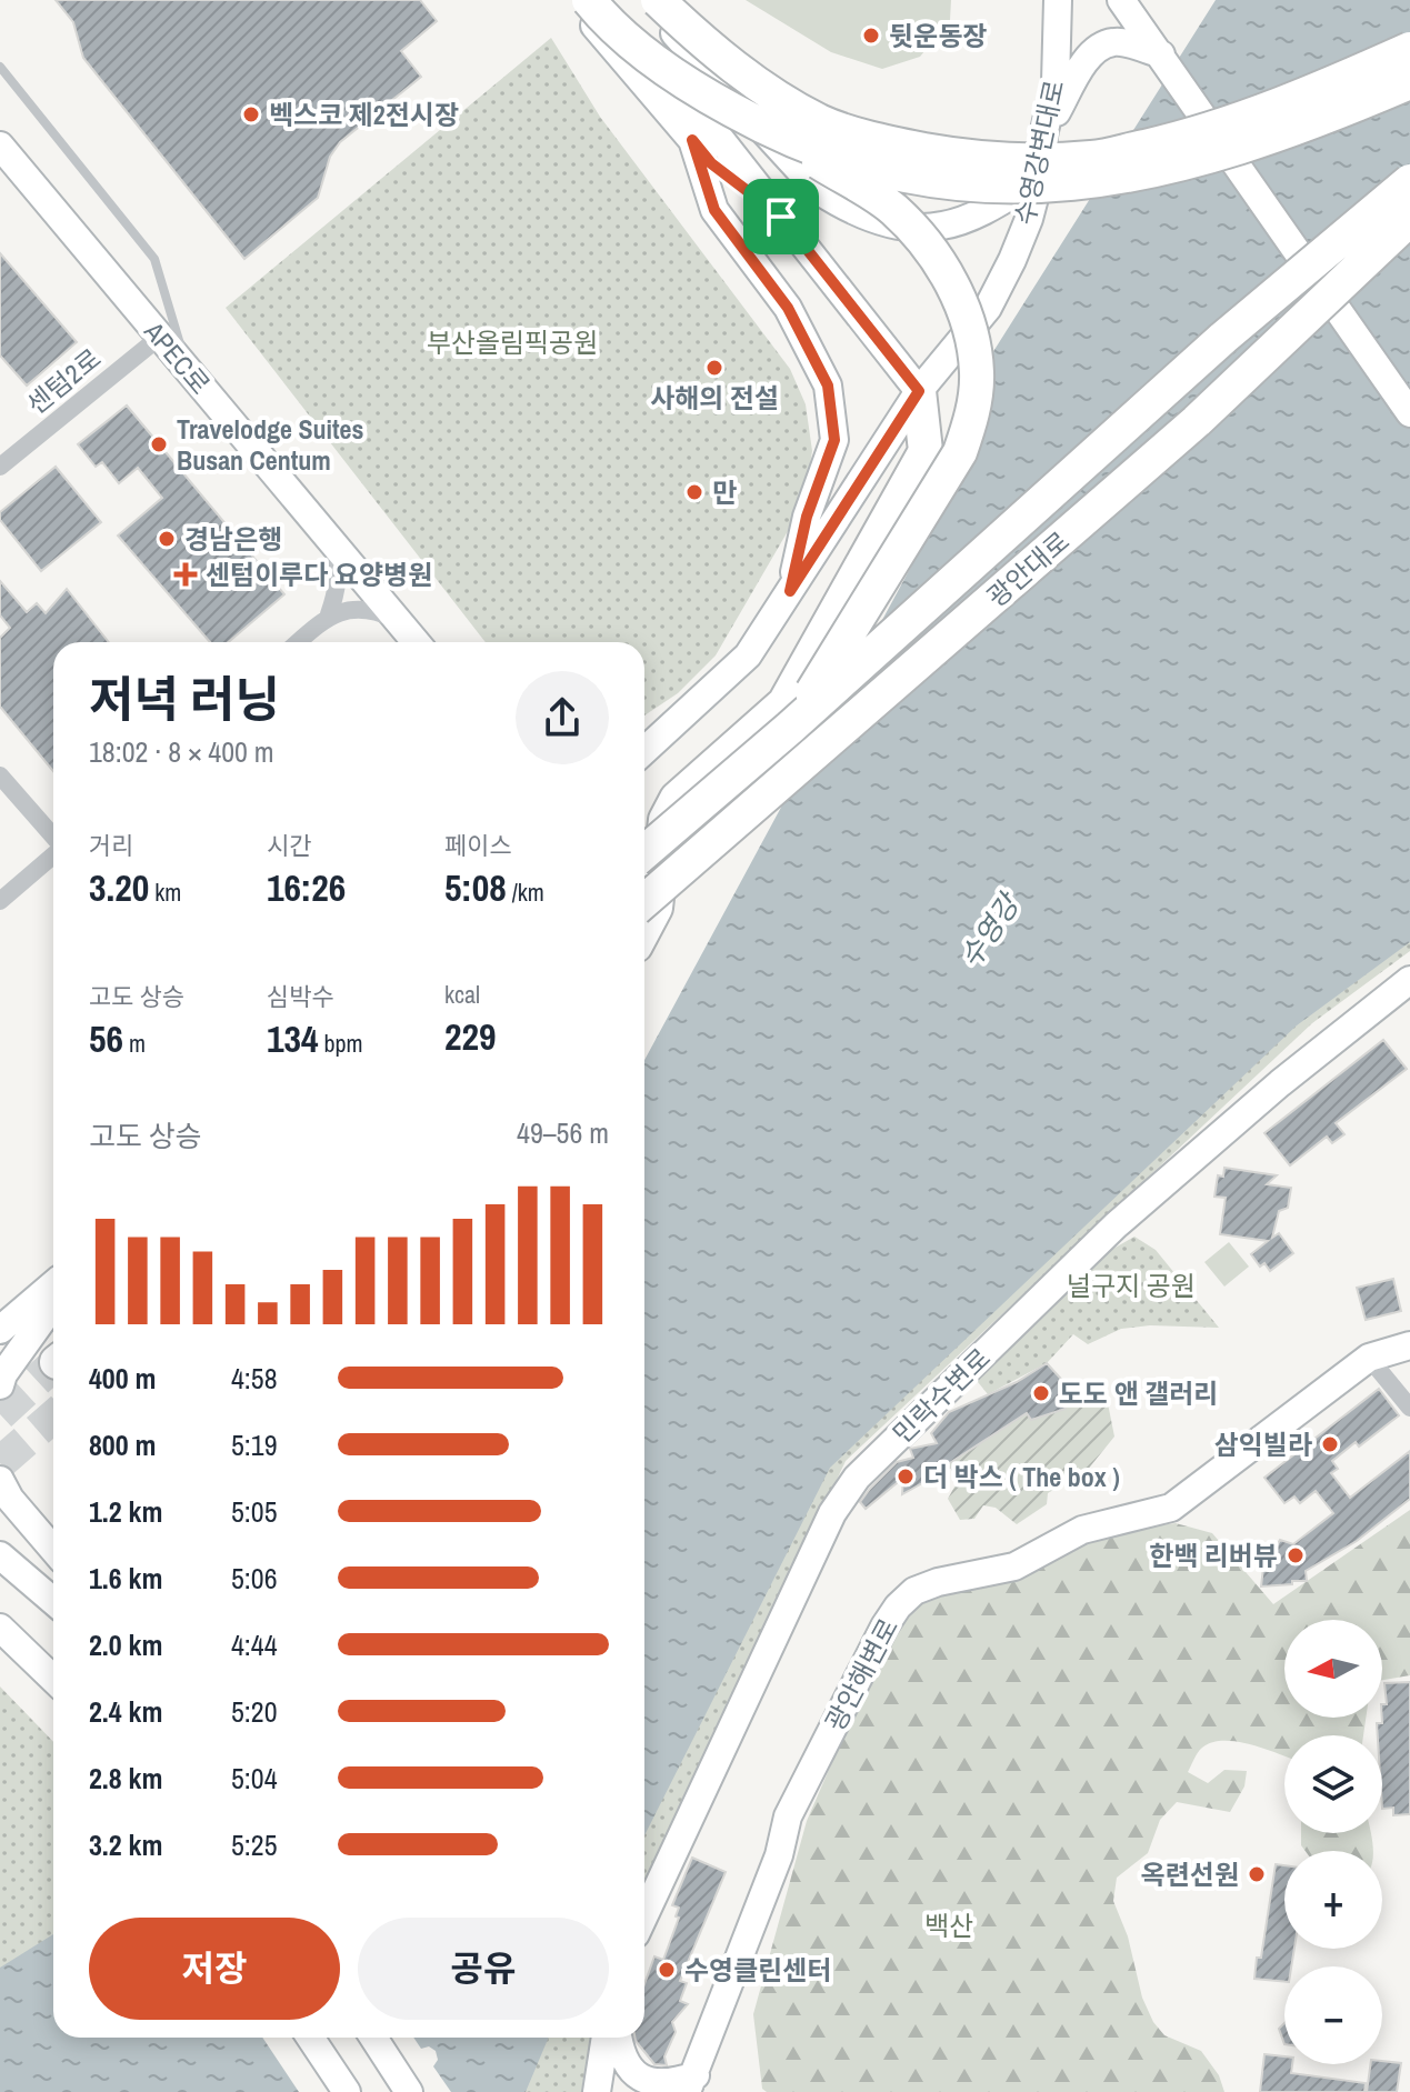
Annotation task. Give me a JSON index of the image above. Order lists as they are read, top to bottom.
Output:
{
  "streets": {
    "highway": ["광안대로"],
    "main road": [
      "수영강변대로",
      "APEC로",
      "민락수변로",
      "광안해변로"
    ],
    "street": ["센텀2로"]
  },
  "crossings": [
    ["APEC로", "센텀2로"]
  ],
  "water": ["수영강"],
  "parks": ["부산올림픽공원", "널구지 공원", "백산"],
  "places": {
    "other": [
      "뒷운동장",
      "벡스코 제2전시장",
      "사해의 전설",
      "Travelodge Suites Busan Centum",
      "만",
      "경남은행",
      "도도 앤 갤러리",
      "삼익빌라",
      "더 박스 ( The box )",
      "한백 리버뷰",
      "옥련선원",
      "수영클린센터"
    ],
    "health": ["센텀이루다 요양병원"]
  },
  "north": "left",
  "page": {
    "heading": ["저녁 러닝", "18:02 · 8 × 400 m"],
    "stats": [
      ["거리", "3.20 km"],
      ["시간", "16:26"],
      ["페이스", "5:08 /km"],
      ["고도 상승", "56 m"],
      ["심박수", "134 bpm"],
      ["kcal", "229"]
    ],
    "chart": ["고도 상승", "49–56 m"],
    "list": [
      {
        "name": "400 m",
        "note": "4:58"
      },
      {
        "name": "800 m",
        "note": "5:19"
      },
      {
        "name": "1.2 km",
        "note": "5:05"
      },
      {
        "name": "1.6 km",
        "note": "5:06"
      },
      {
        "name": "2.0 km",
        "note": "4:44"
      },
      {
        "name": "2.4 km",
        "note": "5:20"
      },
      {
        "name": "2.8 km",
        "note": "5:04"
      },
      {
        "name": "3.2 km",
        "note": "5:25"
      }
    ],
    "map_buttons": ["+", "−"],
    "buttons": ["저장", "공유"]
  }
}
